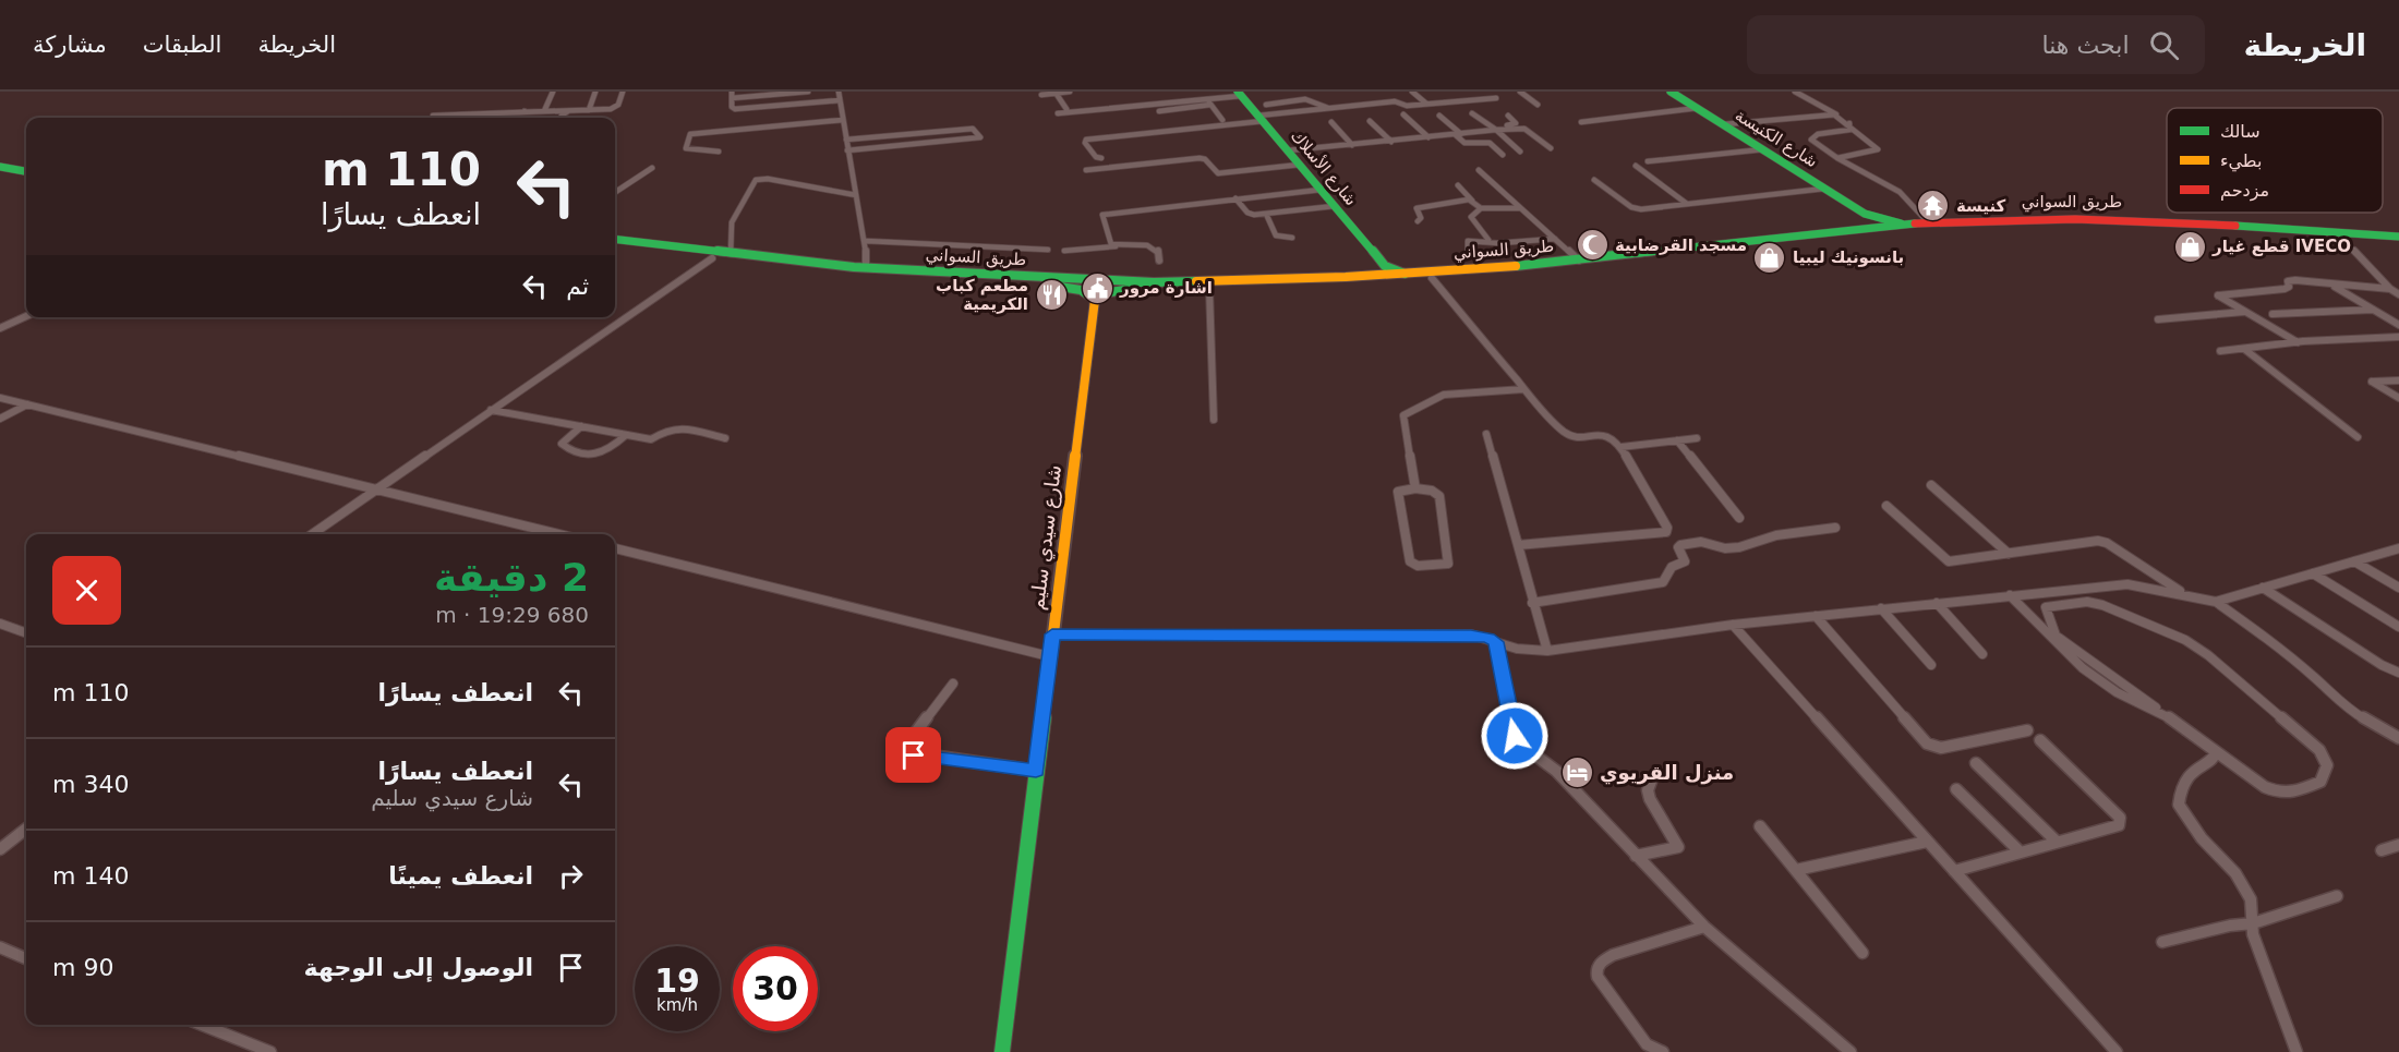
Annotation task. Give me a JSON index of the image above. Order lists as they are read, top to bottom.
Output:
{
  "streets": {
    "main road": [
      "شارع الكنيسة",
      "شارع الأسلاك",
      "طريق السواني",
      "شارع سيدي سليم"
    ]
  },
  "crossings": [
    ["شارع الكنيسة", "طريق السواني"],
    ["شارع الأسلاك", "طريق السواني"]
  ],
  "places": {
    "temple": ["كنيسة"],
    "mosque": ["مسجد القرضابية"],
    "shop": ["قطع غيار IVECO", "بانسونيك ليبيا"],
    "public building": ["اشارة مرور"],
    "restaurant": ["مطعم كباب الكريمية"],
    "hotel": ["منزل القريوي"]
  },
  "legend": ["سالك", "بطيء", "مزدحم"],
  "page": {
    "header": "الخريطة",
    "search": "ابحث هنا",
    "nav": ["الخريطة", "الطبقات", "مشاركة"],
    "turn": ["110 m", "انعطف يسارًا"],
    "then": "ثم",
    "heading": ["2 دقيقة", "680 m · 19:29"],
    "list": [
      {
        "name": "انعطف يسارًا",
        "value": "110 m"
      },
      {
        "name": "انعطف يسارًا",
        "note": "شارع سيدي سليم",
        "value": "340 m"
      },
      {
        "name": "انعطف يمينًا",
        "value": "140 m"
      },
      {
        "name": "الوصول إلى الوجهة",
        "value": "90 m"
      }
    ],
    "speed": "19 km/h",
    "limit": "30"
  }
}
